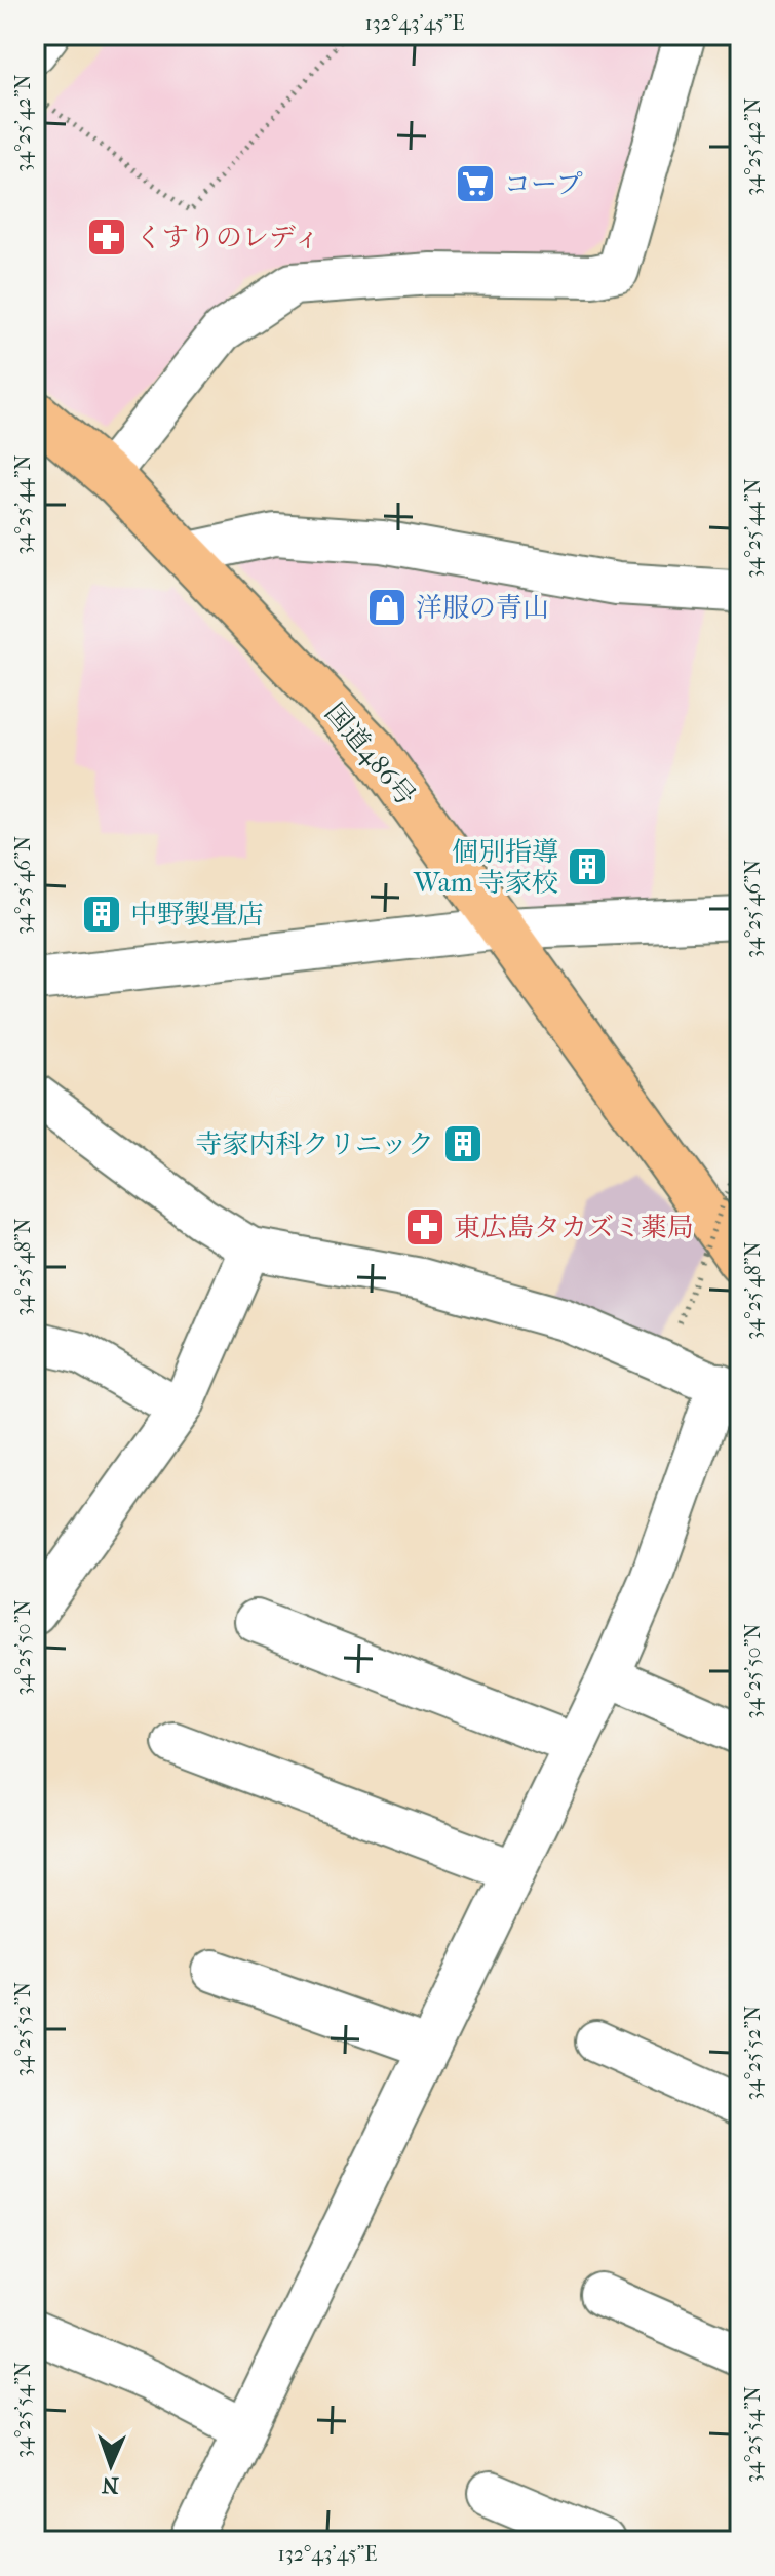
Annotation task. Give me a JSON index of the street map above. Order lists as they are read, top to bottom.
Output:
{
  "streets": {
    "highway": ["国道486号"]
  },
  "places": {
    "supermarket": ["コープ"],
    "pharmacy": ["くすりのレディ", "東広島タカズミ薬局"],
    "shop": ["洋服の青山"],
    "building": ["個別指導 Wam 寺家校", "中野製畳店", "寺家内科クリニック"]
  },
  "north": "bottom",
  "coordinates": [
    "132°43'45\"E",
    "34°25'42\"N",
    "34°25'44\"N",
    "34°25'46\"N",
    "34°25'48\"N",
    "34°25'50\"N",
    "34°25'52\"N",
    "34°25'54\"N"
  ]
}
